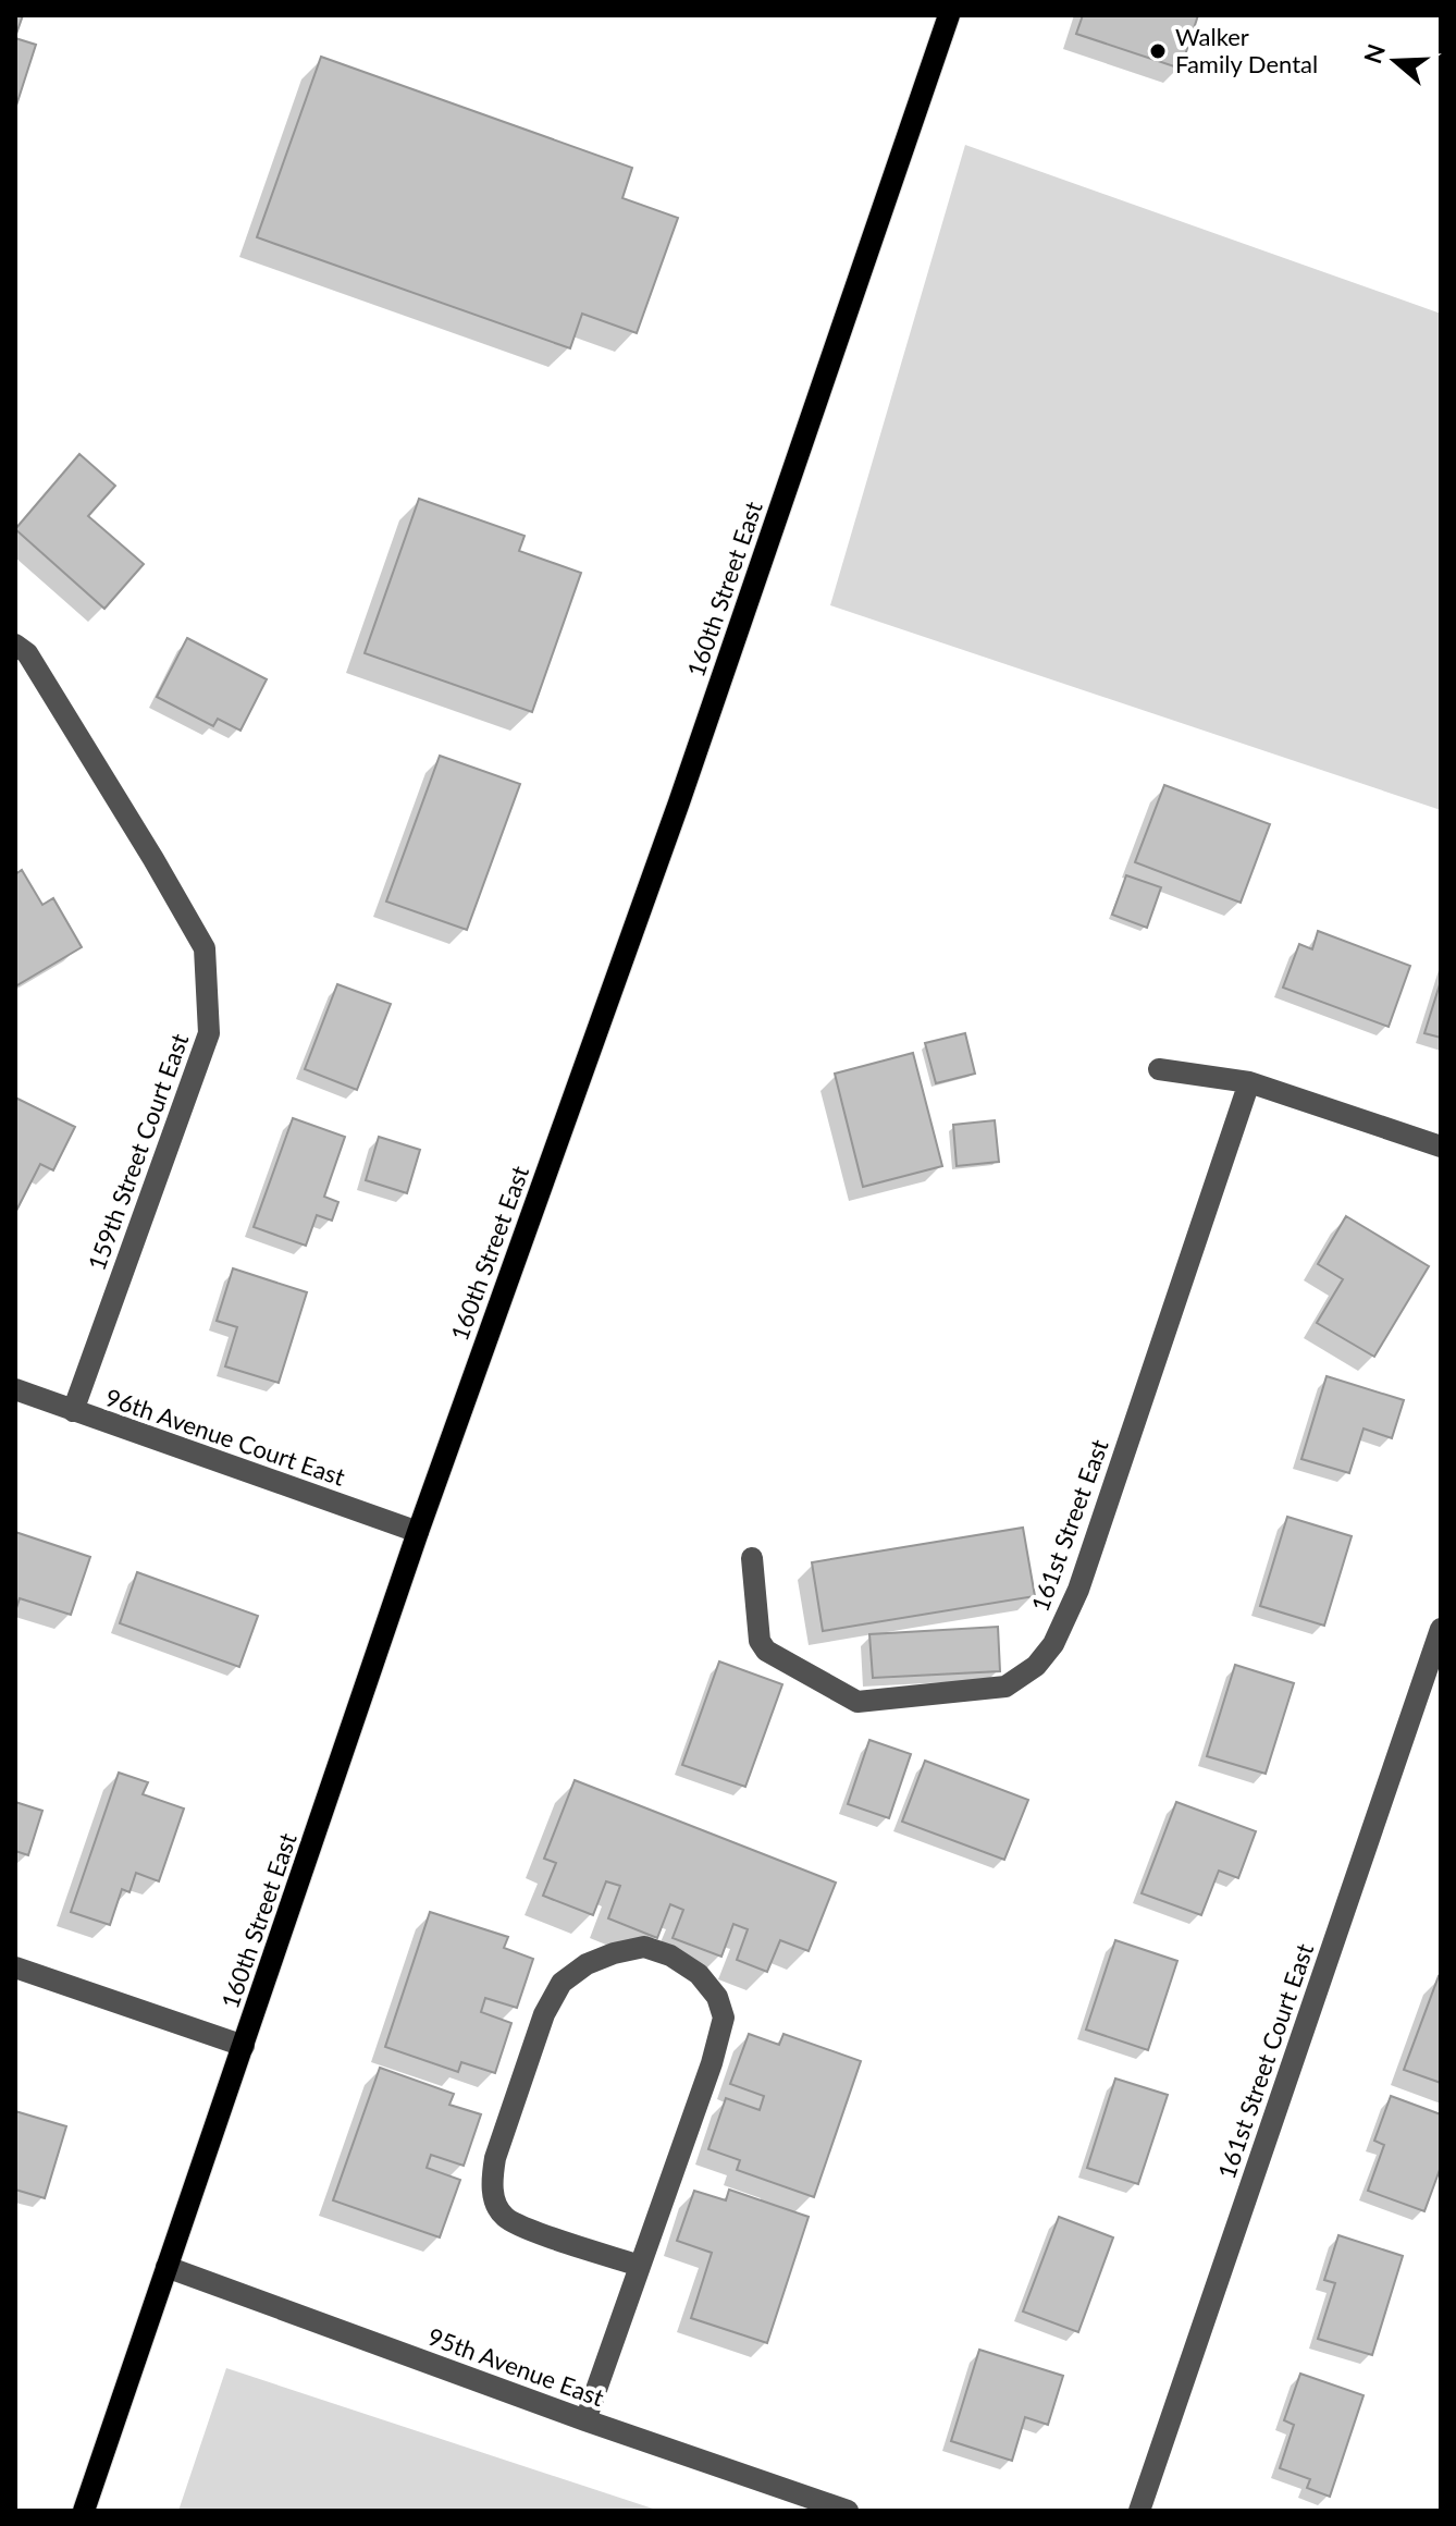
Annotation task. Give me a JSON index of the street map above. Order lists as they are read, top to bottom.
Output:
{
  "streets": {
    "main road": ["160th Street East"],
    "street": [
      "159th Street Court East",
      "96th Avenue Court East",
      "161st Street East",
      "161st Street Court East",
      "95th Avenue East"
    ]
  },
  "crossings": [
    ["160th Street East", "96th Avenue Court East"],
    ["160th Street East", "95th Avenue East"],
    ["159th Street Court East", "96th Avenue Court East"]
  ],
  "places": ["Walker Family Dental"],
  "north": "left"
}
